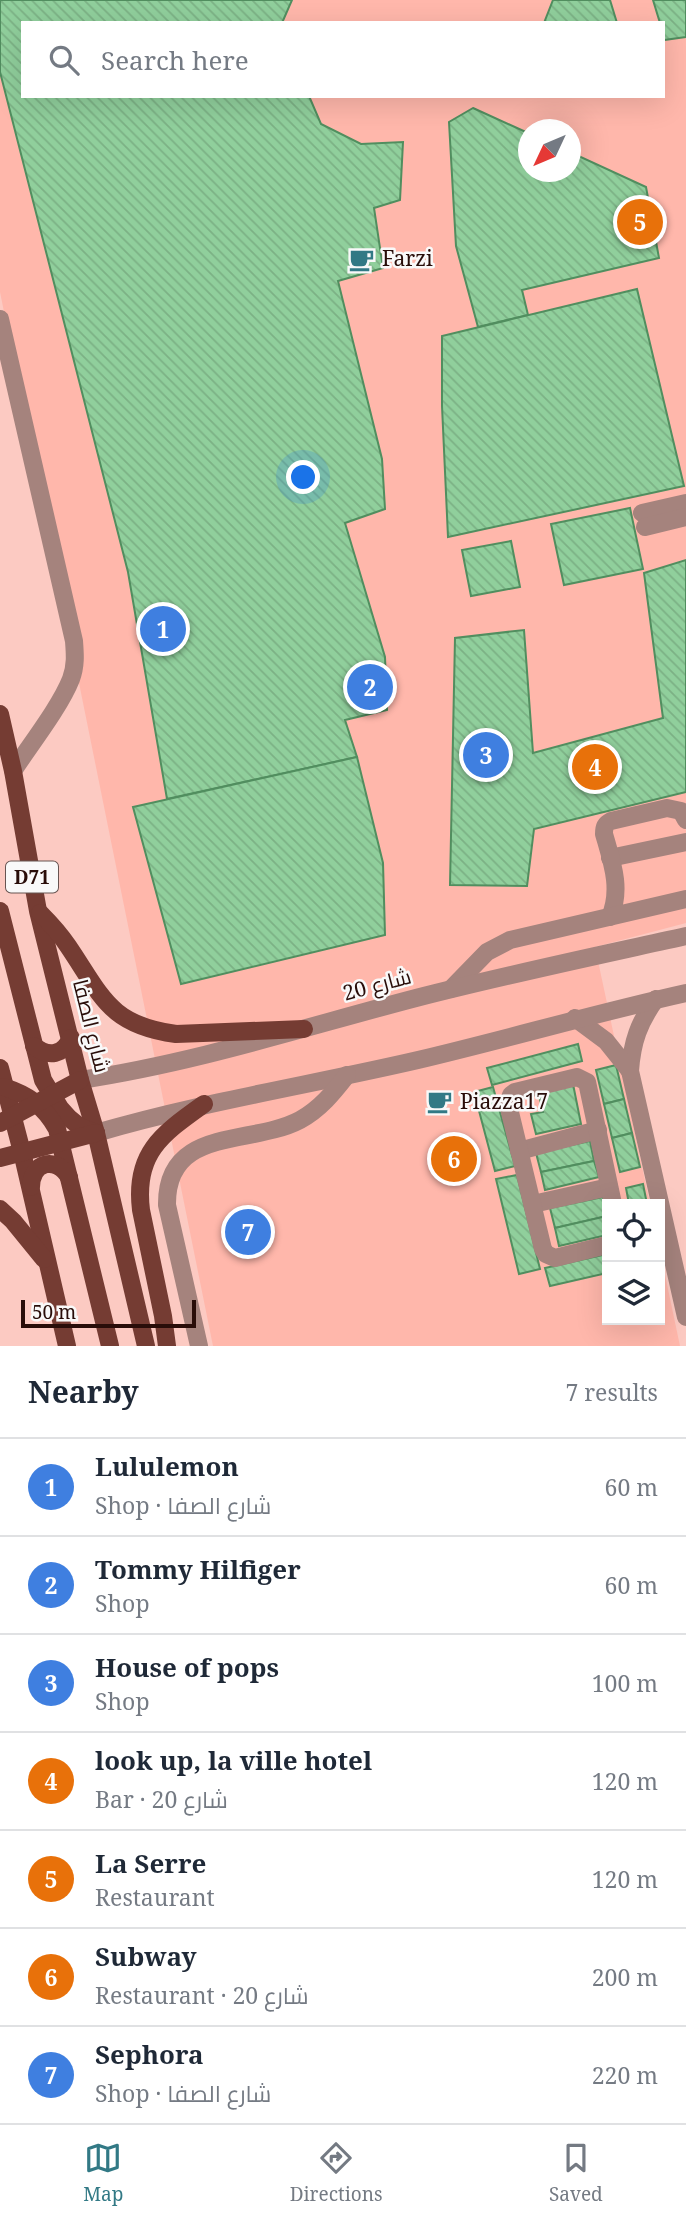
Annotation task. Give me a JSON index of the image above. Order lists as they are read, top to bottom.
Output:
{
  "streets": {
    "main road": ["D71", "شارع الصفا"],
    "street": ["شارع 20"]
  },
  "crossings": [
    ["شارع 20", "شارع الصفا"]
  ],
  "places": {
    "cafe": ["Farzi", "Piazza17"]
  },
  "scale_bar": "50 m",
  "north": "bottom left",
  "page": {
    "search": "Search here",
    "pins": [
      "5",
      "1",
      "2",
      "3",
      "4",
      "6",
      "7"
    ],
    "scale": "50 m",
    "heading": ["Nearby", "7 results"],
    "list": [
      {
        "mark": "1",
        "name": "Lululemon",
        "note": "Shop · شارع الصفا",
        "value": "60 m"
      },
      {
        "mark": "2",
        "name": "Tommy Hilfiger",
        "note": "Shop",
        "value": "60 m"
      },
      {
        "mark": "3",
        "name": "House of pops",
        "note": "Shop",
        "value": "100 m"
      },
      {
        "mark": "4",
        "name": "look up, la ville hotel",
        "note": "Bar · شارع 20",
        "value": "120 m"
      },
      {
        "mark": "5",
        "name": "La Serre",
        "note": "Restaurant",
        "value": "120 m"
      },
      {
        "mark": "6",
        "name": "Subway",
        "note": "Restaurant · شارع 20",
        "value": "200 m"
      },
      {
        "mark": "7",
        "name": "Sephora",
        "note": "Shop · شارع الصفا",
        "value": "220 m"
      }
    ],
    "nav": ["Map", "Directions", "Saved"]
  }
}
